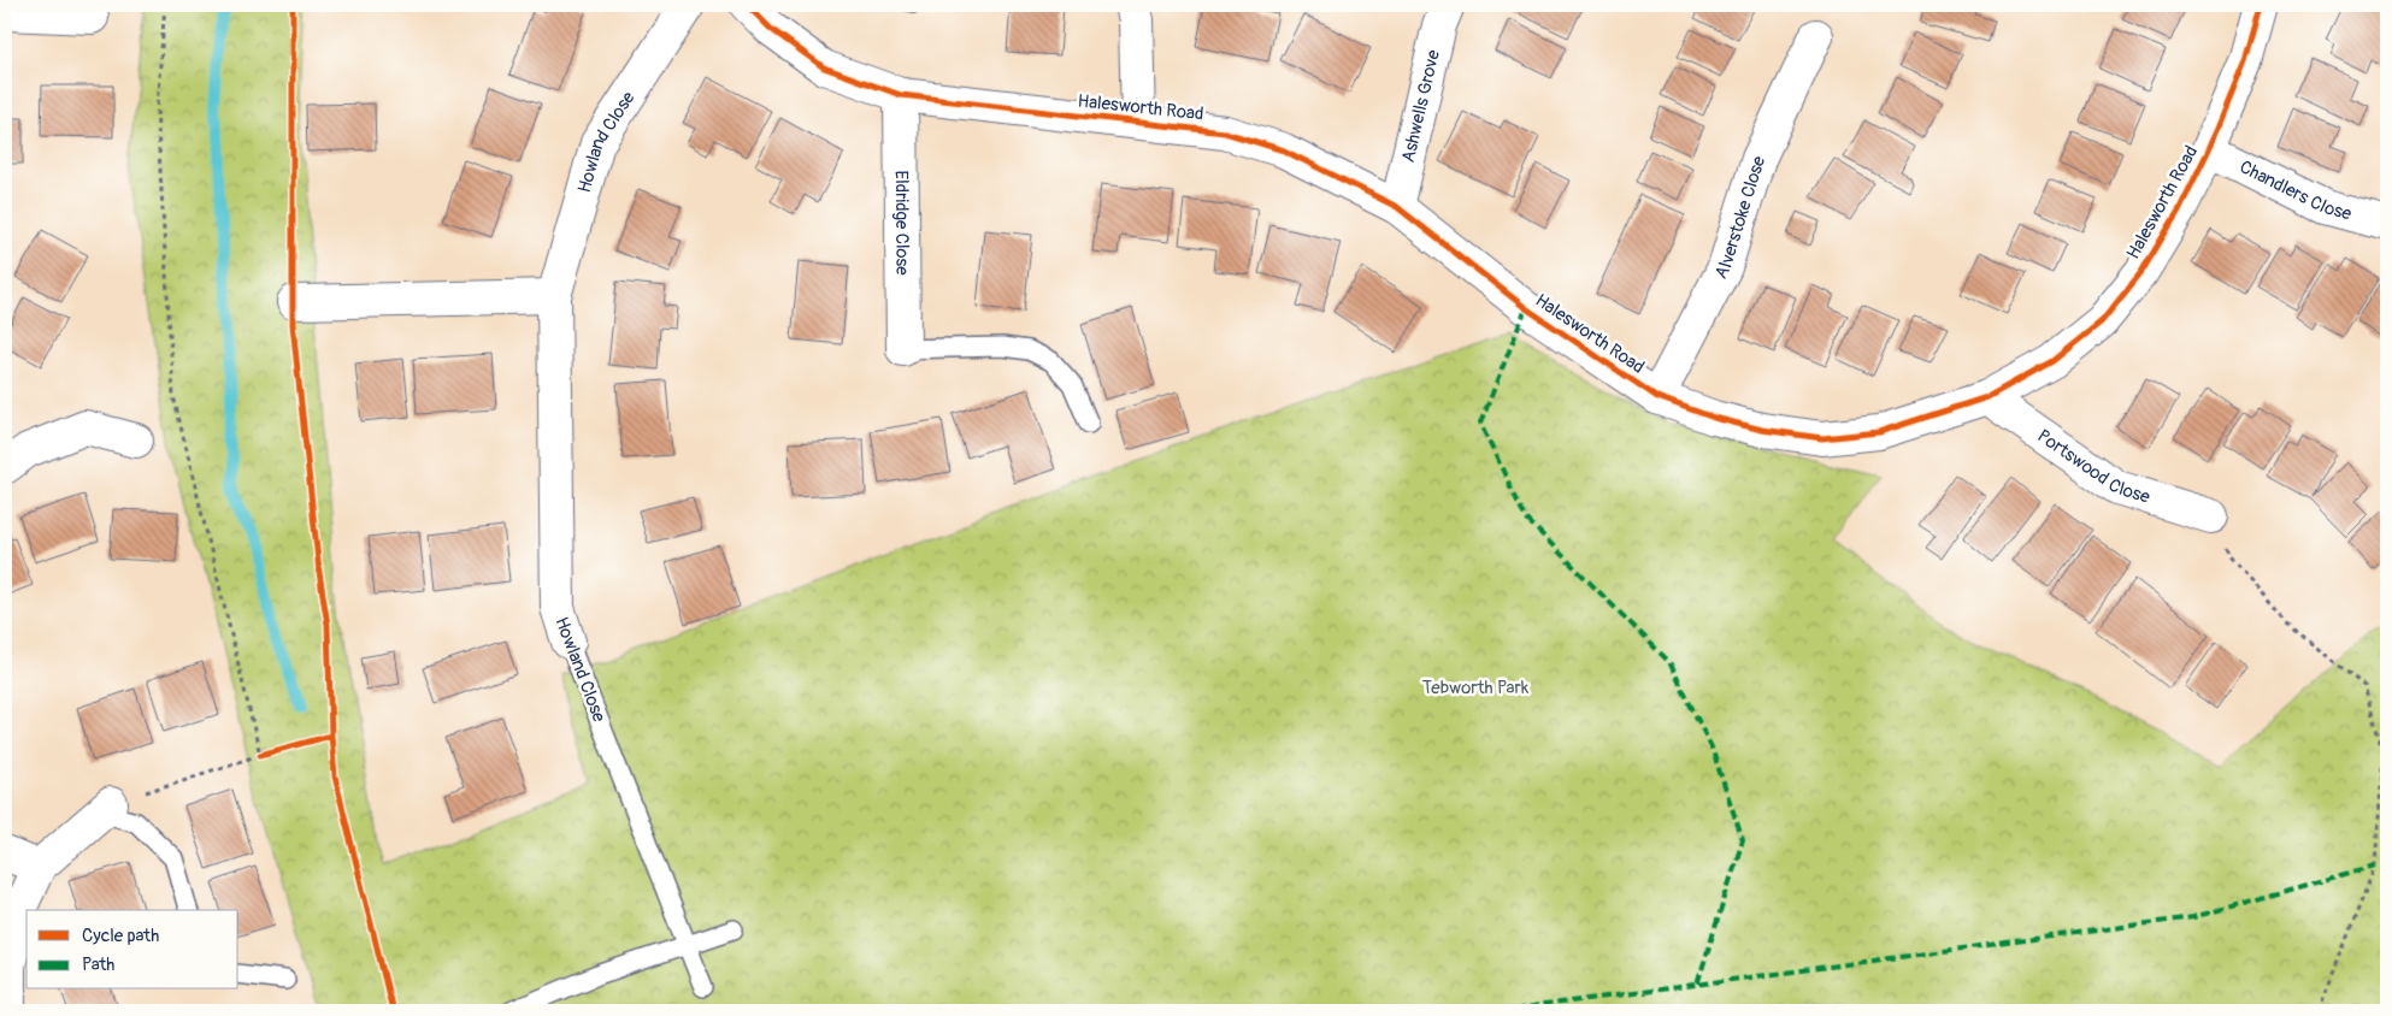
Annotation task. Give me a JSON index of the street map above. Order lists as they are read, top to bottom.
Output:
{
  "streets": {
    "street": [
      "Ashwells Grove",
      "Halesworth Road",
      "Howland Close",
      "Chandlers Close",
      "Alverstoke Close",
      "Eldridge Close",
      "Portswood Close"
    ]
  },
  "crossings": [
    ["Ashwells Grove", "Halesworth Road"],
    ["Halesworth Road", "Chandlers Close"],
    ["Halesworth Road", "Alverstoke Close"],
    ["Halesworth Road", "Eldridge Close"],
    ["Halesworth Road", "Portswood Close"]
  ],
  "parks": ["Tebworth Park"],
  "legend": ["Cycle path", "Path"]
}
